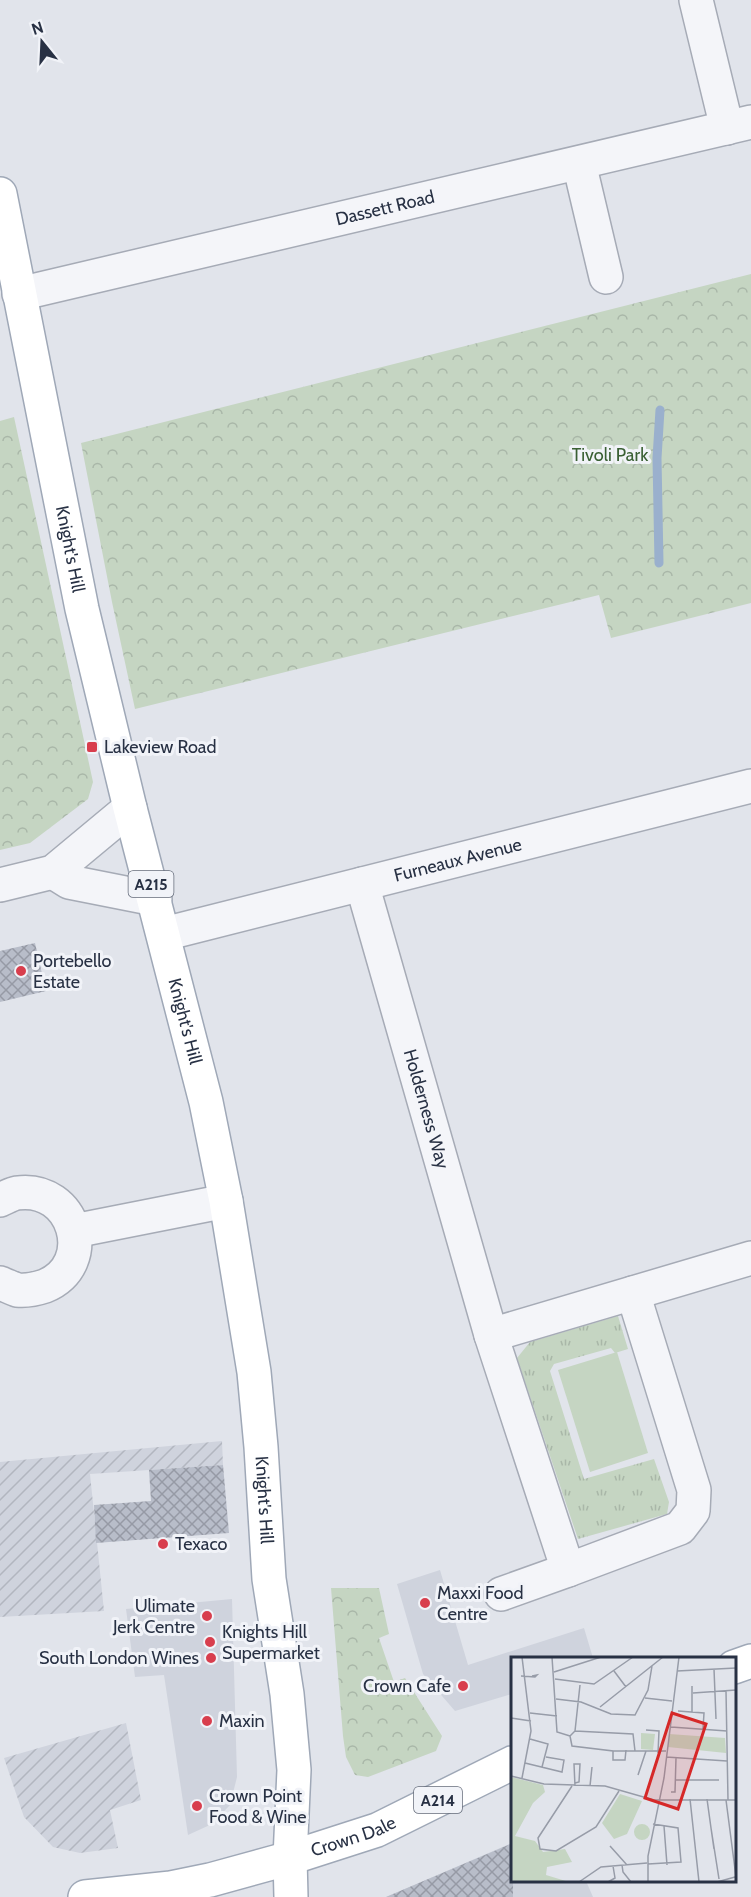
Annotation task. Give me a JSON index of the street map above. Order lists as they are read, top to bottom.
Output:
{
  "streets": {
    "main road": [
      "Knight's Hill",
      "A215",
      "A214",
      "Crown Dale"
    ],
    "street": ["Dassett Road", "Furneaux Avenue", "Holderness Way"]
  },
  "crossings": [
    ["Dassett Road", "Knight's Hill"],
    ["Knight's Hill", "Furneaux Avenue"],
    ["Knight's Hill", "A215"],
    ["Knight's Hill", "A214"],
    ["Knight's Hill", "Crown Dale"],
    ["Furneaux Avenue", "Holderness Way"],
    ["A215", "A214"],
    ["A215", "Crown Dale"],
    ["A214", "Crown Dale"]
  ],
  "parks": ["Tivoli Park"],
  "places": {
    "transit": ["Lakeview Road"],
    "other": [
      "Portebello Estate",
      "Texaco",
      "Maxxi Food Centre",
      "Ulimate Jerk Centre",
      "Knights Hill Supermarket",
      "South London Wines",
      "Crown Cafe",
      "Maxin",
      "Crown Point Food & Wine"
    ]
  },
  "north": "top"
}
